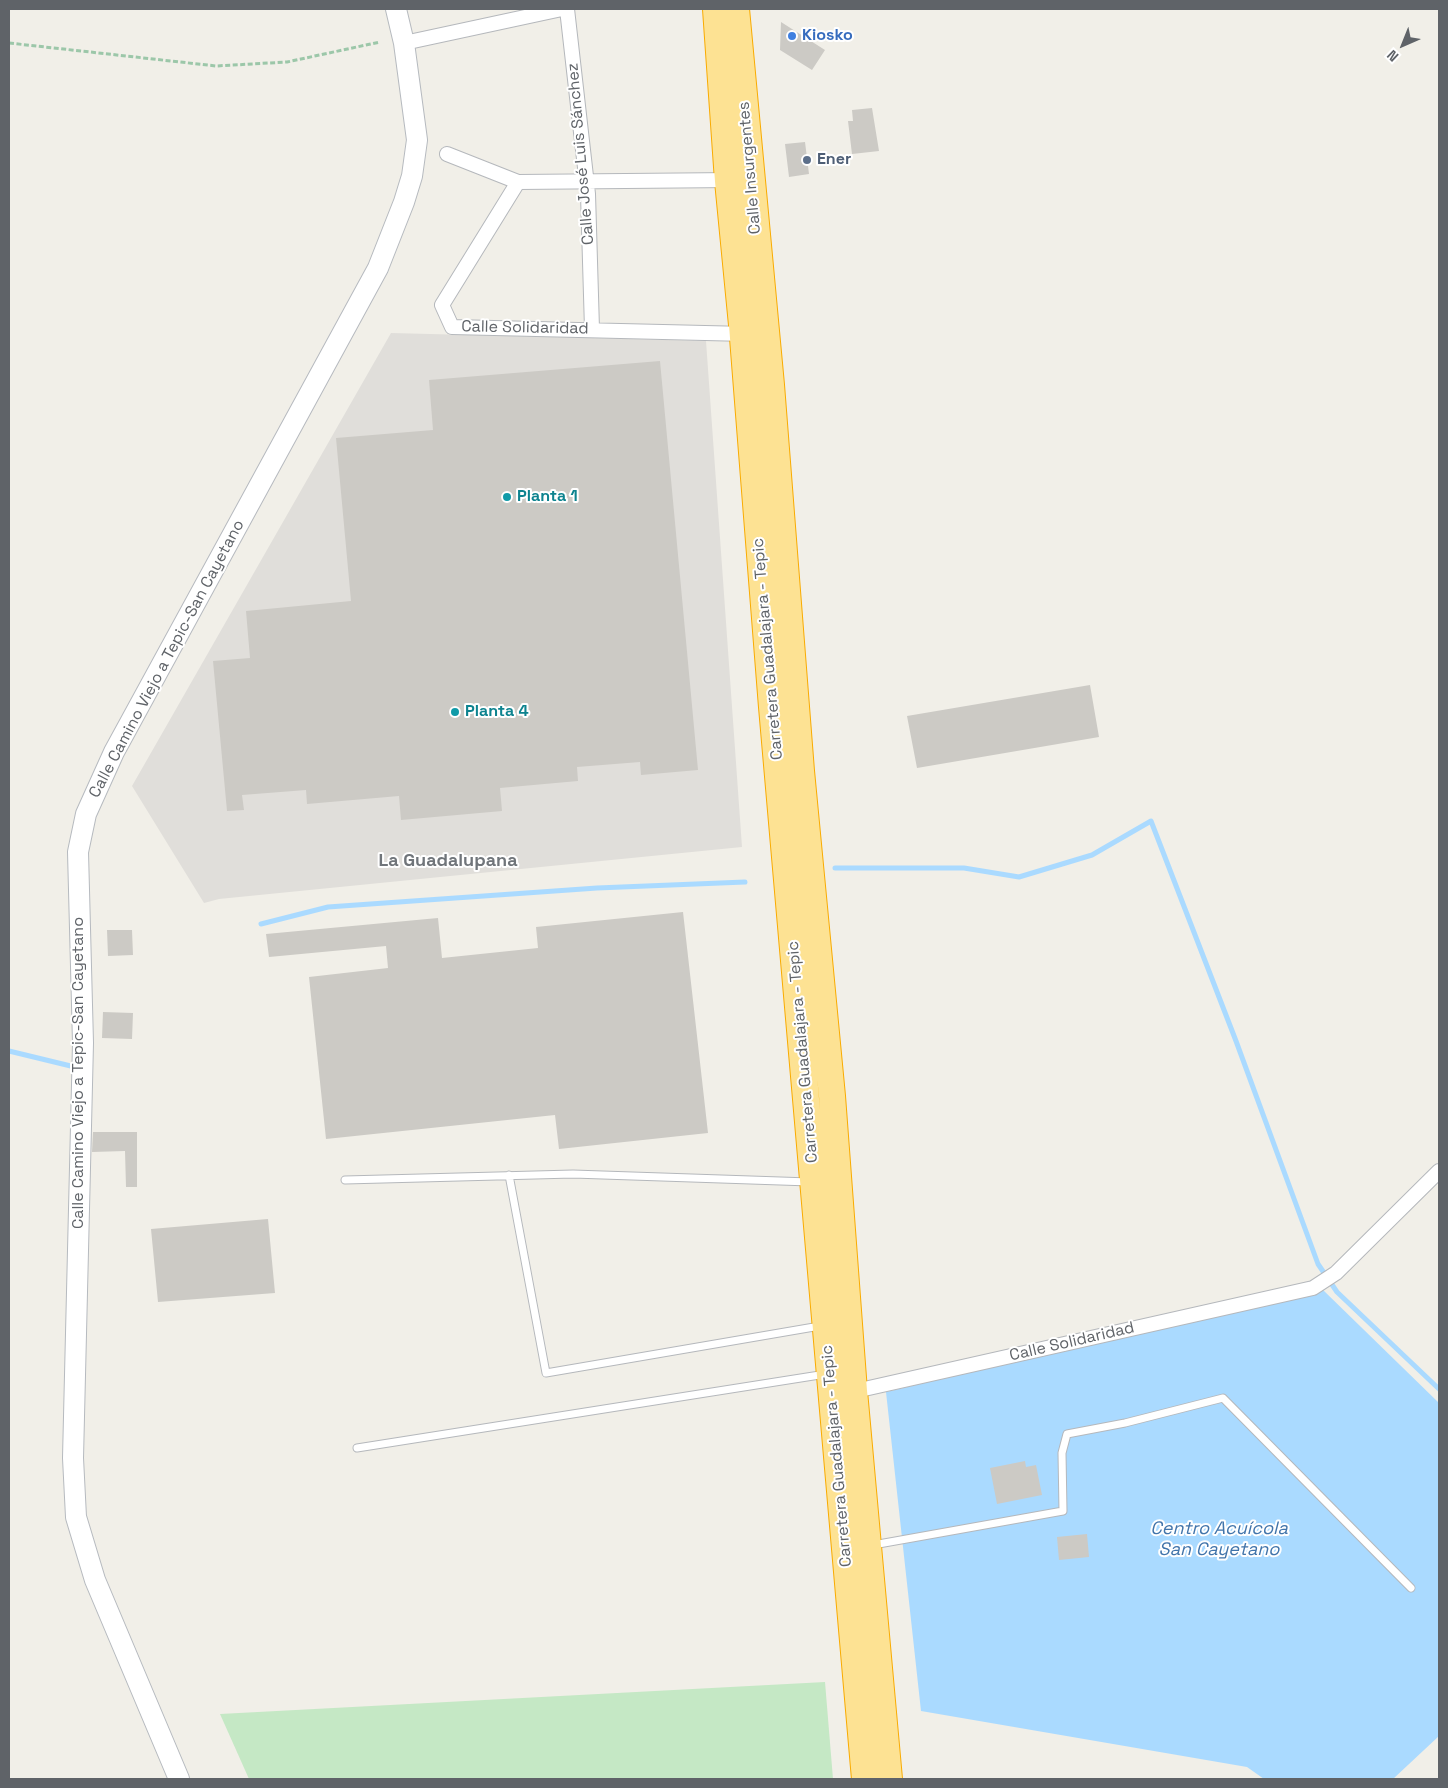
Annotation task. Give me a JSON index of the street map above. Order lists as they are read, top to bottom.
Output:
{
  "streets": {
    "highway": ["Calle Insurgentes", "Carretera Guadalajara - Tepic"],
    "street": ["Calle José Luis Sánchez", "Calle Solidaridad", "Calle Camino Viejo a Tepic-San Cayetano"]
  },
  "crossings": [
    ["Calle José Luis Sánchez", "Calle Solidaridad"],
    ["Calle Insurgentes", "Calle Solidaridad"],
    ["Calle Insurgentes", "Carretera Guadalajara - Tepic"],
    ["Calle Solidaridad", "Carretera Guadalajara - Tepic"]
  ],
  "districts": ["La Guadalupana"],
  "water": ["Centro Acuícola San Cayetano"],
  "places": [
    "Kiosko",
    "Ener",
    "Planta 1",
    "Planta 4"
  ],
  "north": "bottom left"
}
